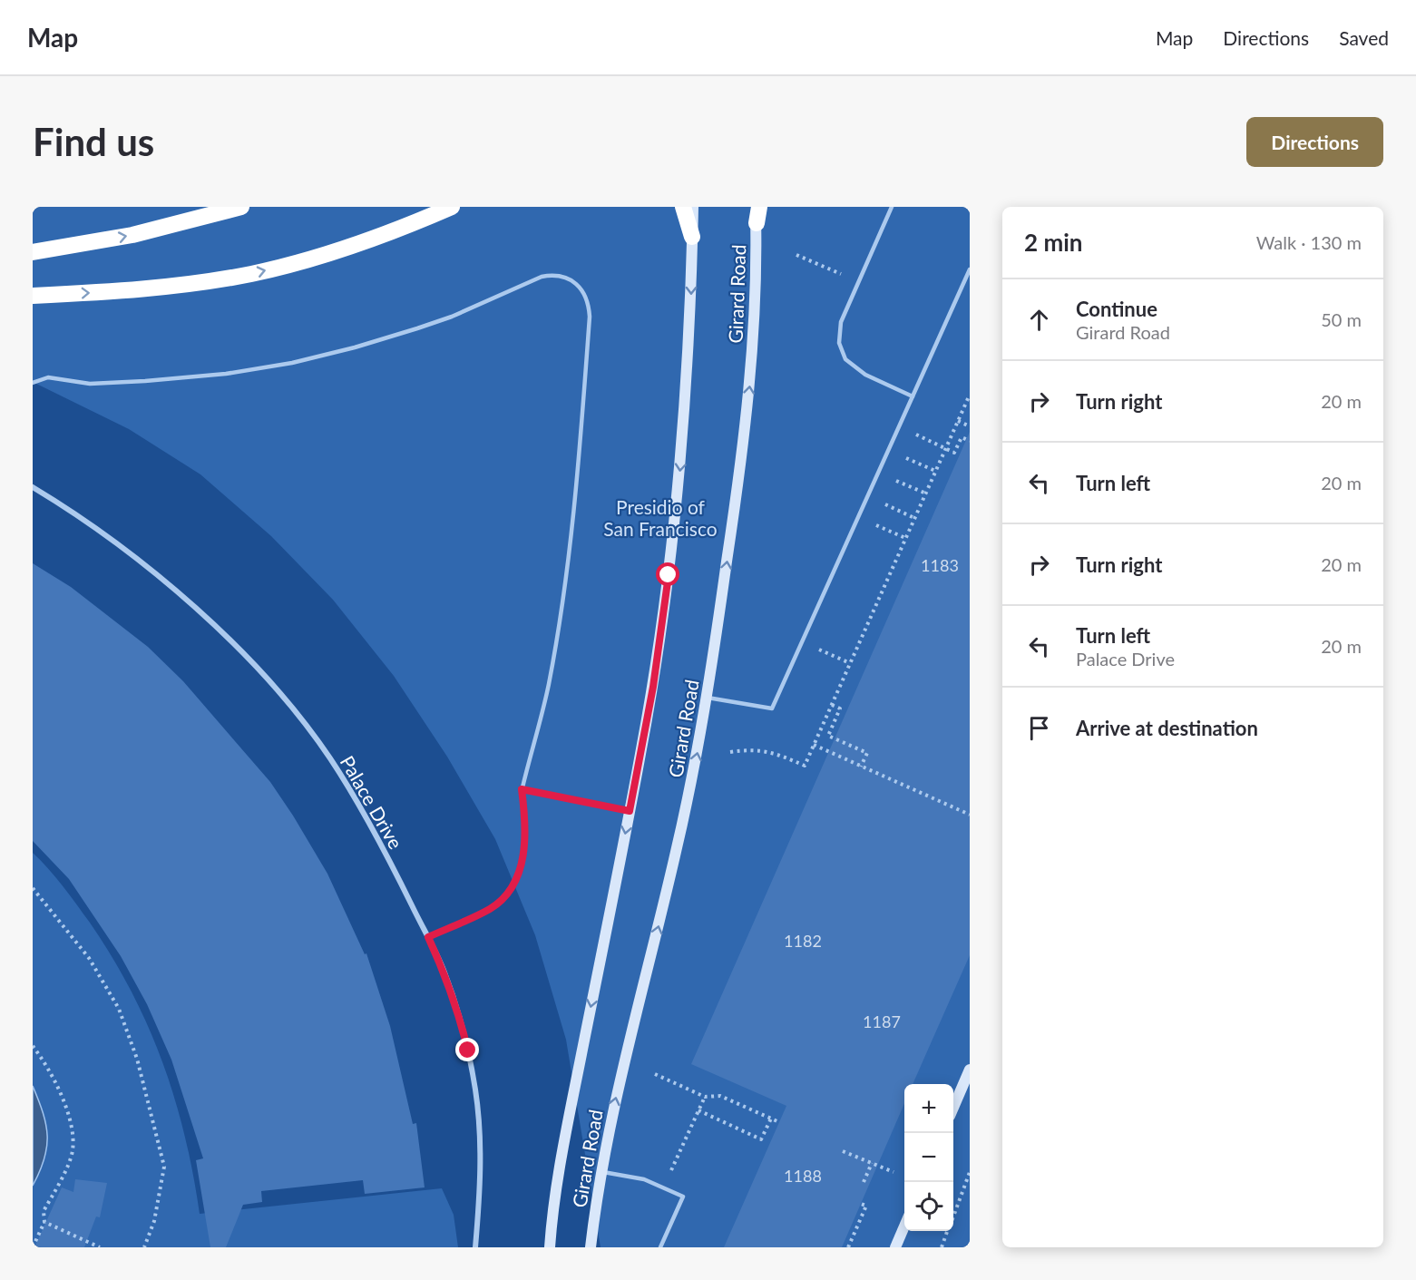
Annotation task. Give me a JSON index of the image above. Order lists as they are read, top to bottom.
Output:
{
  "streets": {
    "main road": ["Girard Road"],
    "street": ["Palace Drive"]
  },
  "parks": ["Presidio of San Francisco"],
  "house_numbers": [
    "1183",
    "1182",
    "1187",
    "1188"
  ],
  "page": {
    "header": "Map",
    "nav": ["Map", "Directions", "Saved"],
    "buttons": "Directions",
    "title": "Find us",
    "heading": ["2 min", "Walk · 130 m"],
    "list": [
      ["Continue", "Girard Road", "50 m"],
      ["Turn right", "20 m"],
      ["Turn left", "20 m"],
      ["Turn right", "20 m"],
      ["Turn left", "Palace Drive", "20 m"],
      "Arrive at destination"
    ],
    "map_buttons": ["+", "−"]
  }
}
